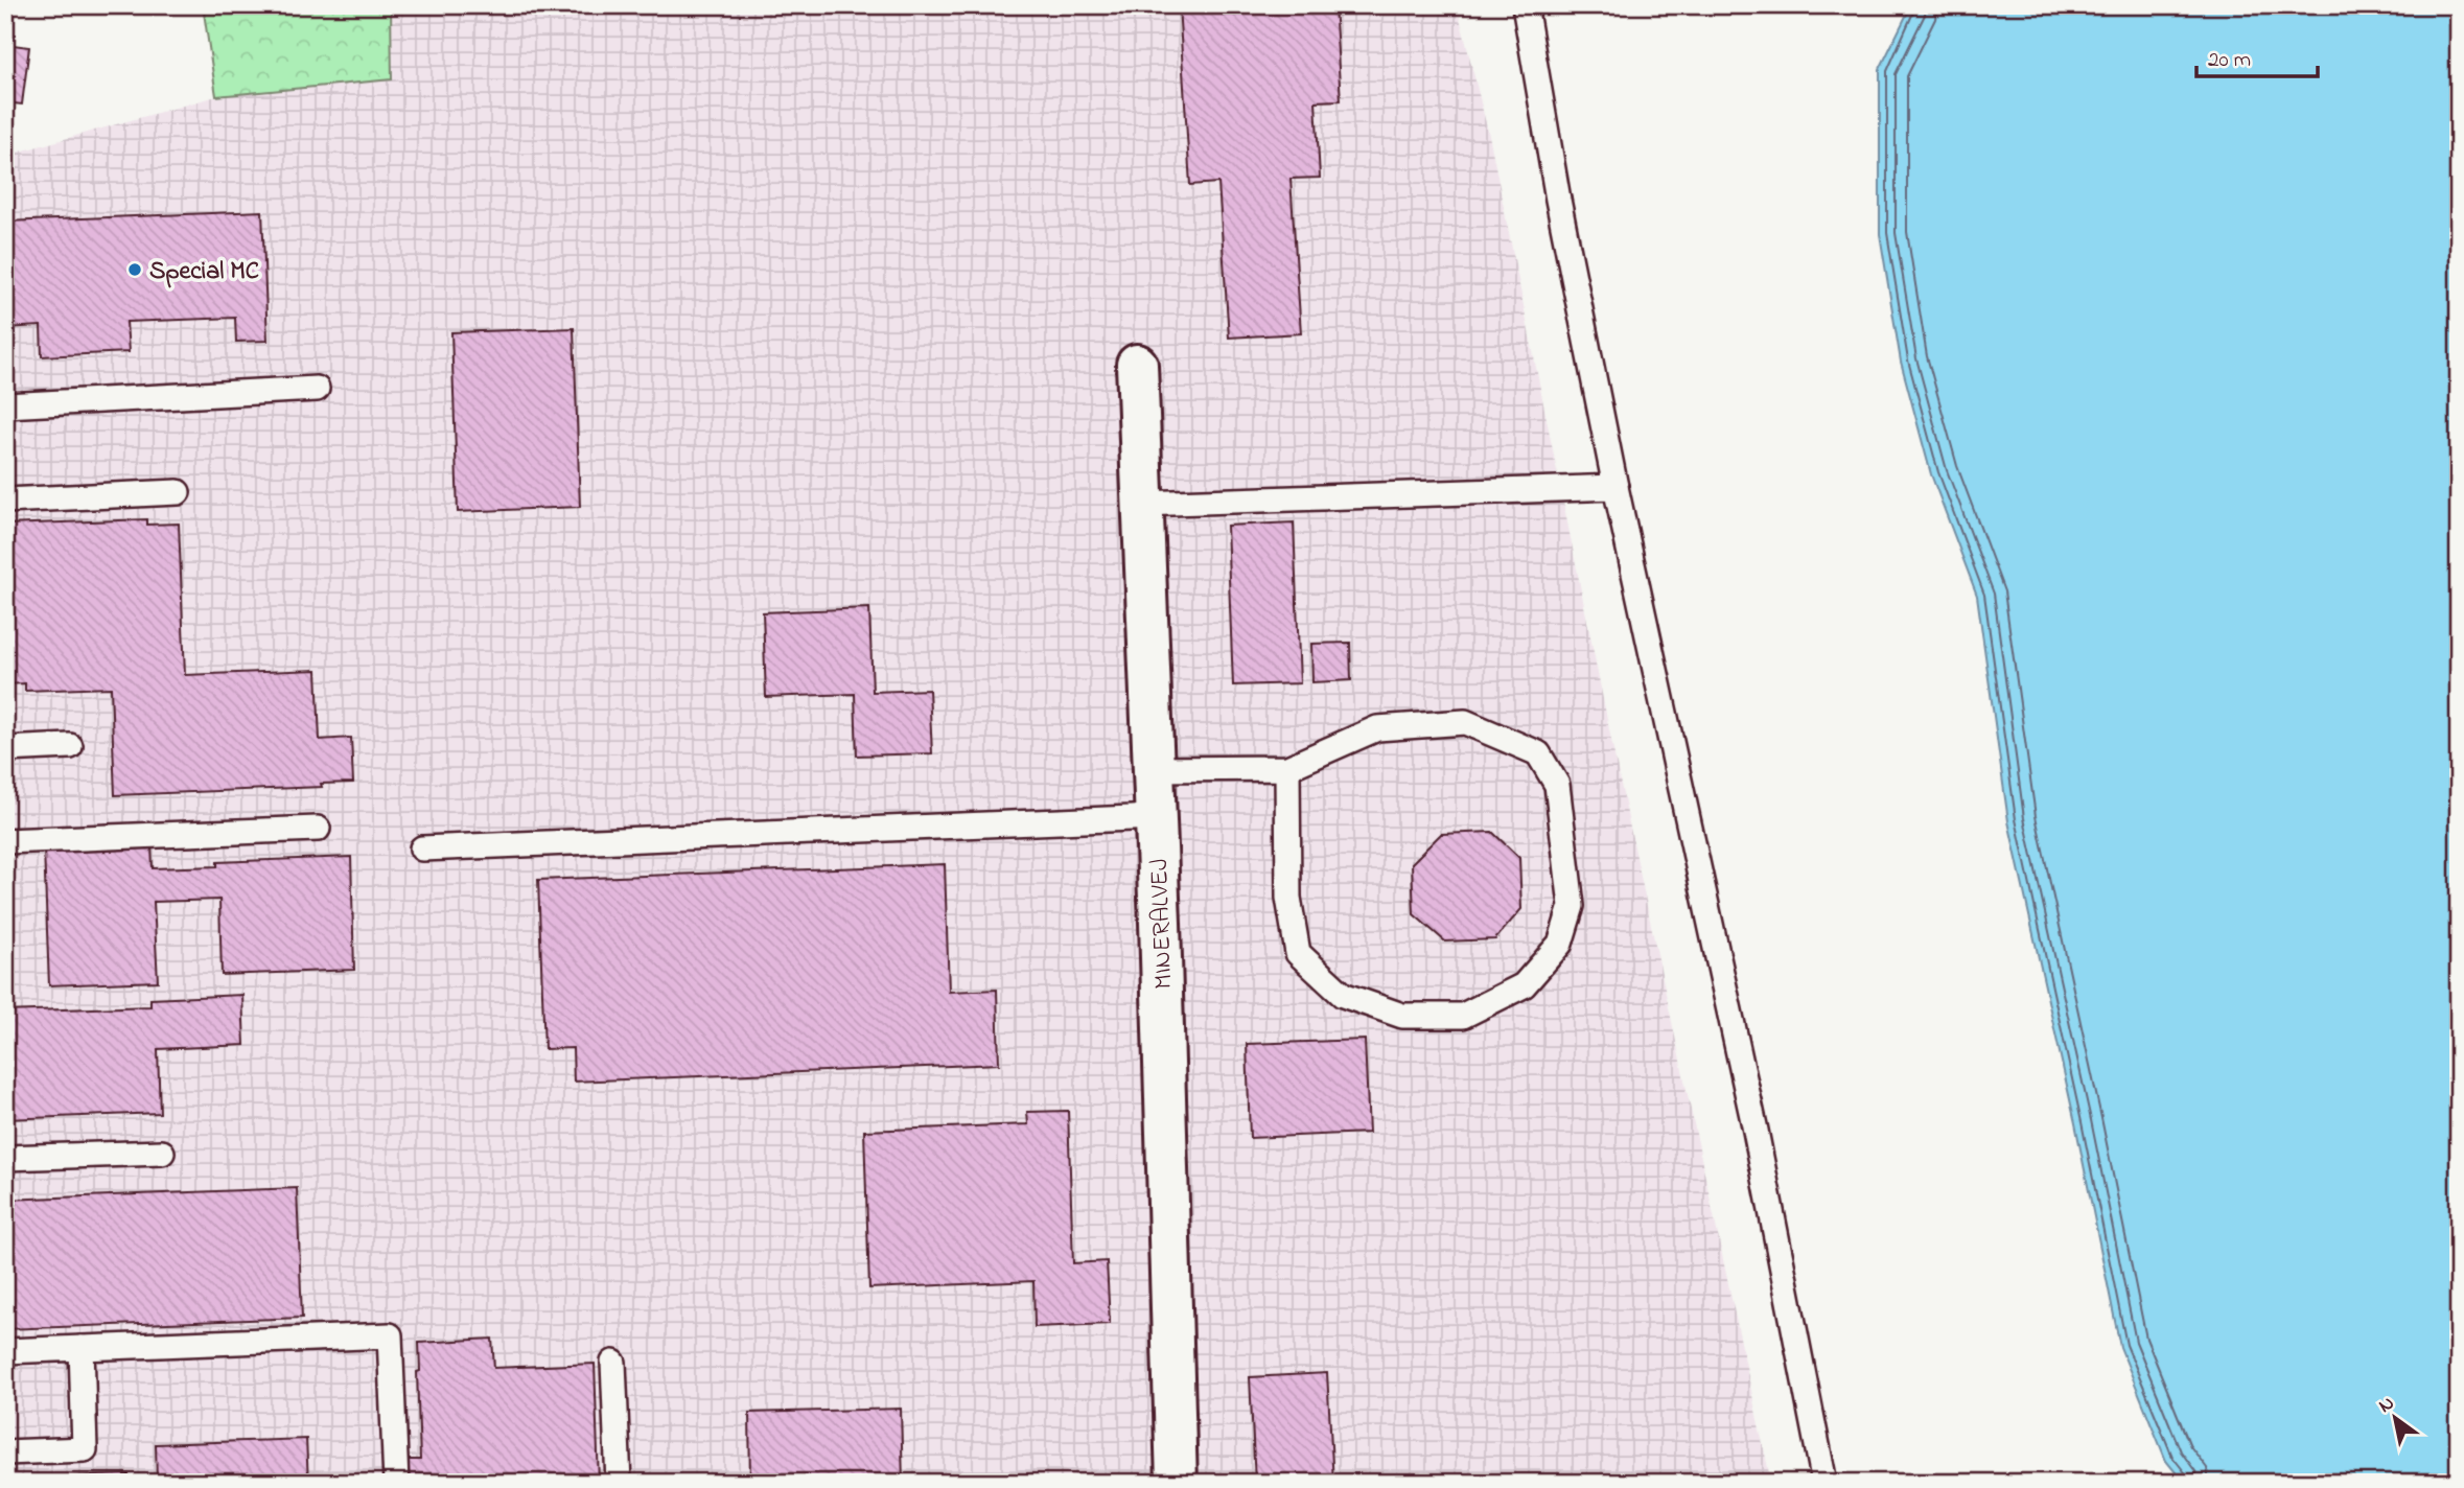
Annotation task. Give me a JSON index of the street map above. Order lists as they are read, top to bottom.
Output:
{
  "streets": {
    "street": ["MINERALVEJ"]
  },
  "places": ["Special MC"],
  "scale_bar": "20 m",
  "north": "top left"
}
